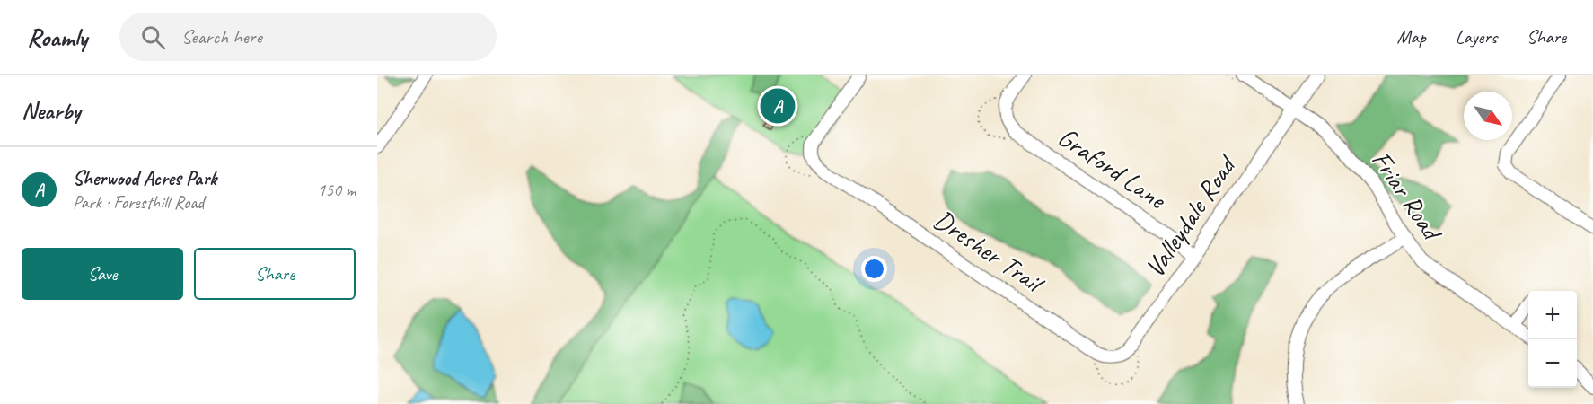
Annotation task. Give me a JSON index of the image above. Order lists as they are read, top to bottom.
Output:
{
  "streets": {
    "street": [
      "Graford Lane",
      "Friar Road",
      "Valleydale Road",
      "Dresher Trail"
    ]
  },
  "crossings": [
    ["Graford Lane", "Valleydale Road"],
    ["Friar Road", "Valleydale Road"],
    ["Valleydale Road", "Dresher Trail"]
  ],
  "north": "bottom right",
  "page": {
    "header": "Roamly",
    "search": "Search here",
    "nav": ["Map", "Layers", "Share"],
    "heading": "Nearby",
    "pins": "A",
    "list": [
      {
        "mark": "A",
        "name": "Sherwood Acres Park",
        "note": "Park · Foresthill Road",
        "value": "150 m"
      }
    ],
    "buttons": ["Save", "Share"],
    "map_buttons": ["+", "−"]
  }
}
